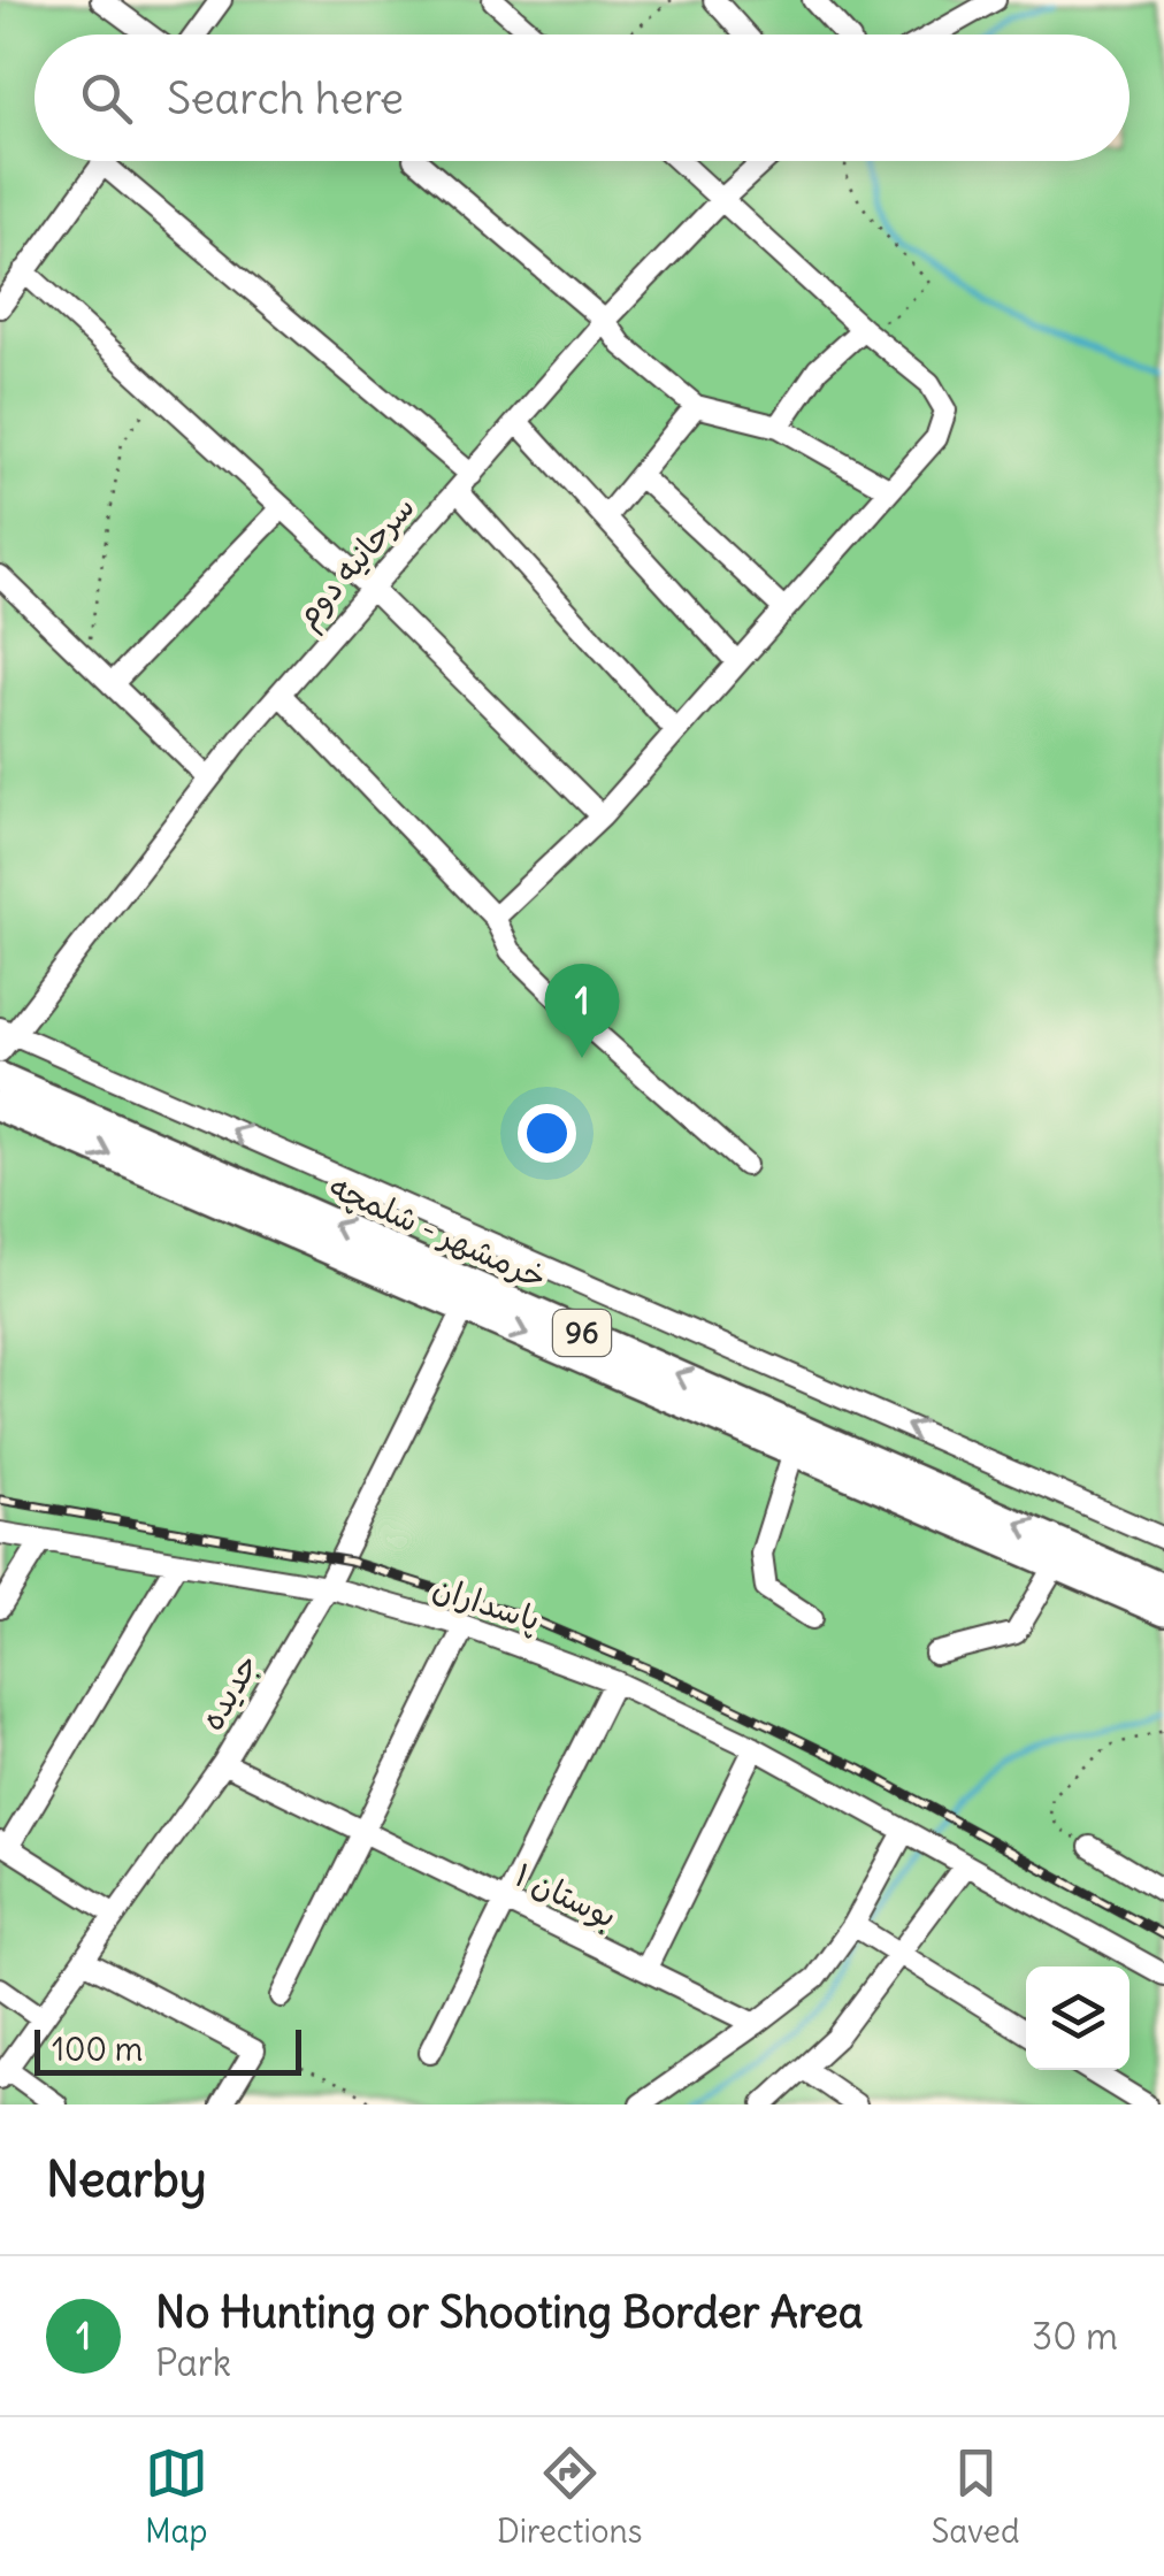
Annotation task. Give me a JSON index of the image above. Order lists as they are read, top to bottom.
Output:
{
  "streets": {
    "highway": ["خرمشهر - شلمچه", "96"],
    "street": [
      "سرحانیه دوم",
      "پاسداران",
      "جدیده",
      "بوستان ۱"
    ]
  },
  "crossings": [
    ["سرحانیه دوم", "96"],
    ["خرمشهر - شلمچه", "جدیده"],
    ["پاسداران", "جدیده"],
    ["جدیده", "بوستان ۱"]
  ],
  "scale_bar": "100 m",
  "page": {
    "search": "Search here",
    "pins": "1",
    "scale": "100 m",
    "heading": "Nearby",
    "list": [
      {
        "mark": "1",
        "name": "No Hunting or Shooting Border Area",
        "note": "Park",
        "value": "30 m"
      }
    ],
    "nav": ["Map", "Directions", "Saved"]
  }
}
